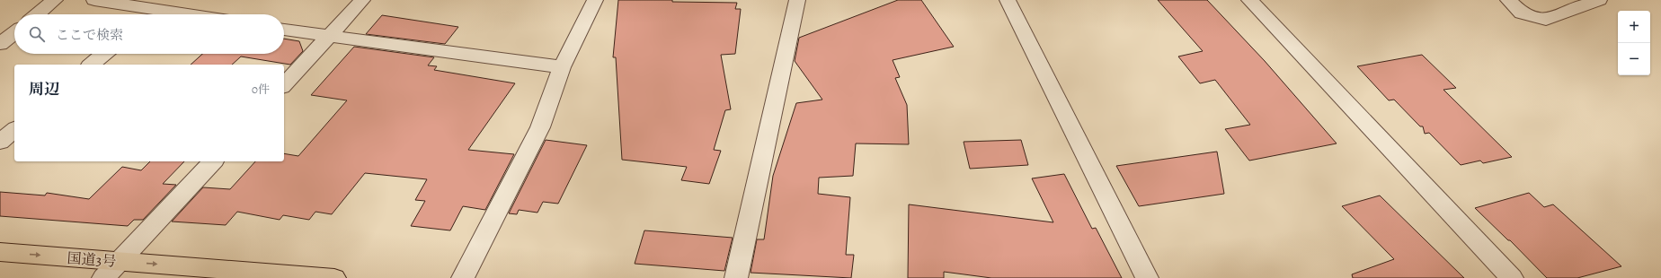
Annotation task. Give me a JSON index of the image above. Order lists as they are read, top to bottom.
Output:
{
  "streets": {
    "highway": ["国道3号"]
  },
  "one_way": ["国道3号"],
  "page": {
    "map_buttons": ["+", "−"],
    "search": "ここで検索",
    "heading": ["周辺", "0件"]
  }
}
